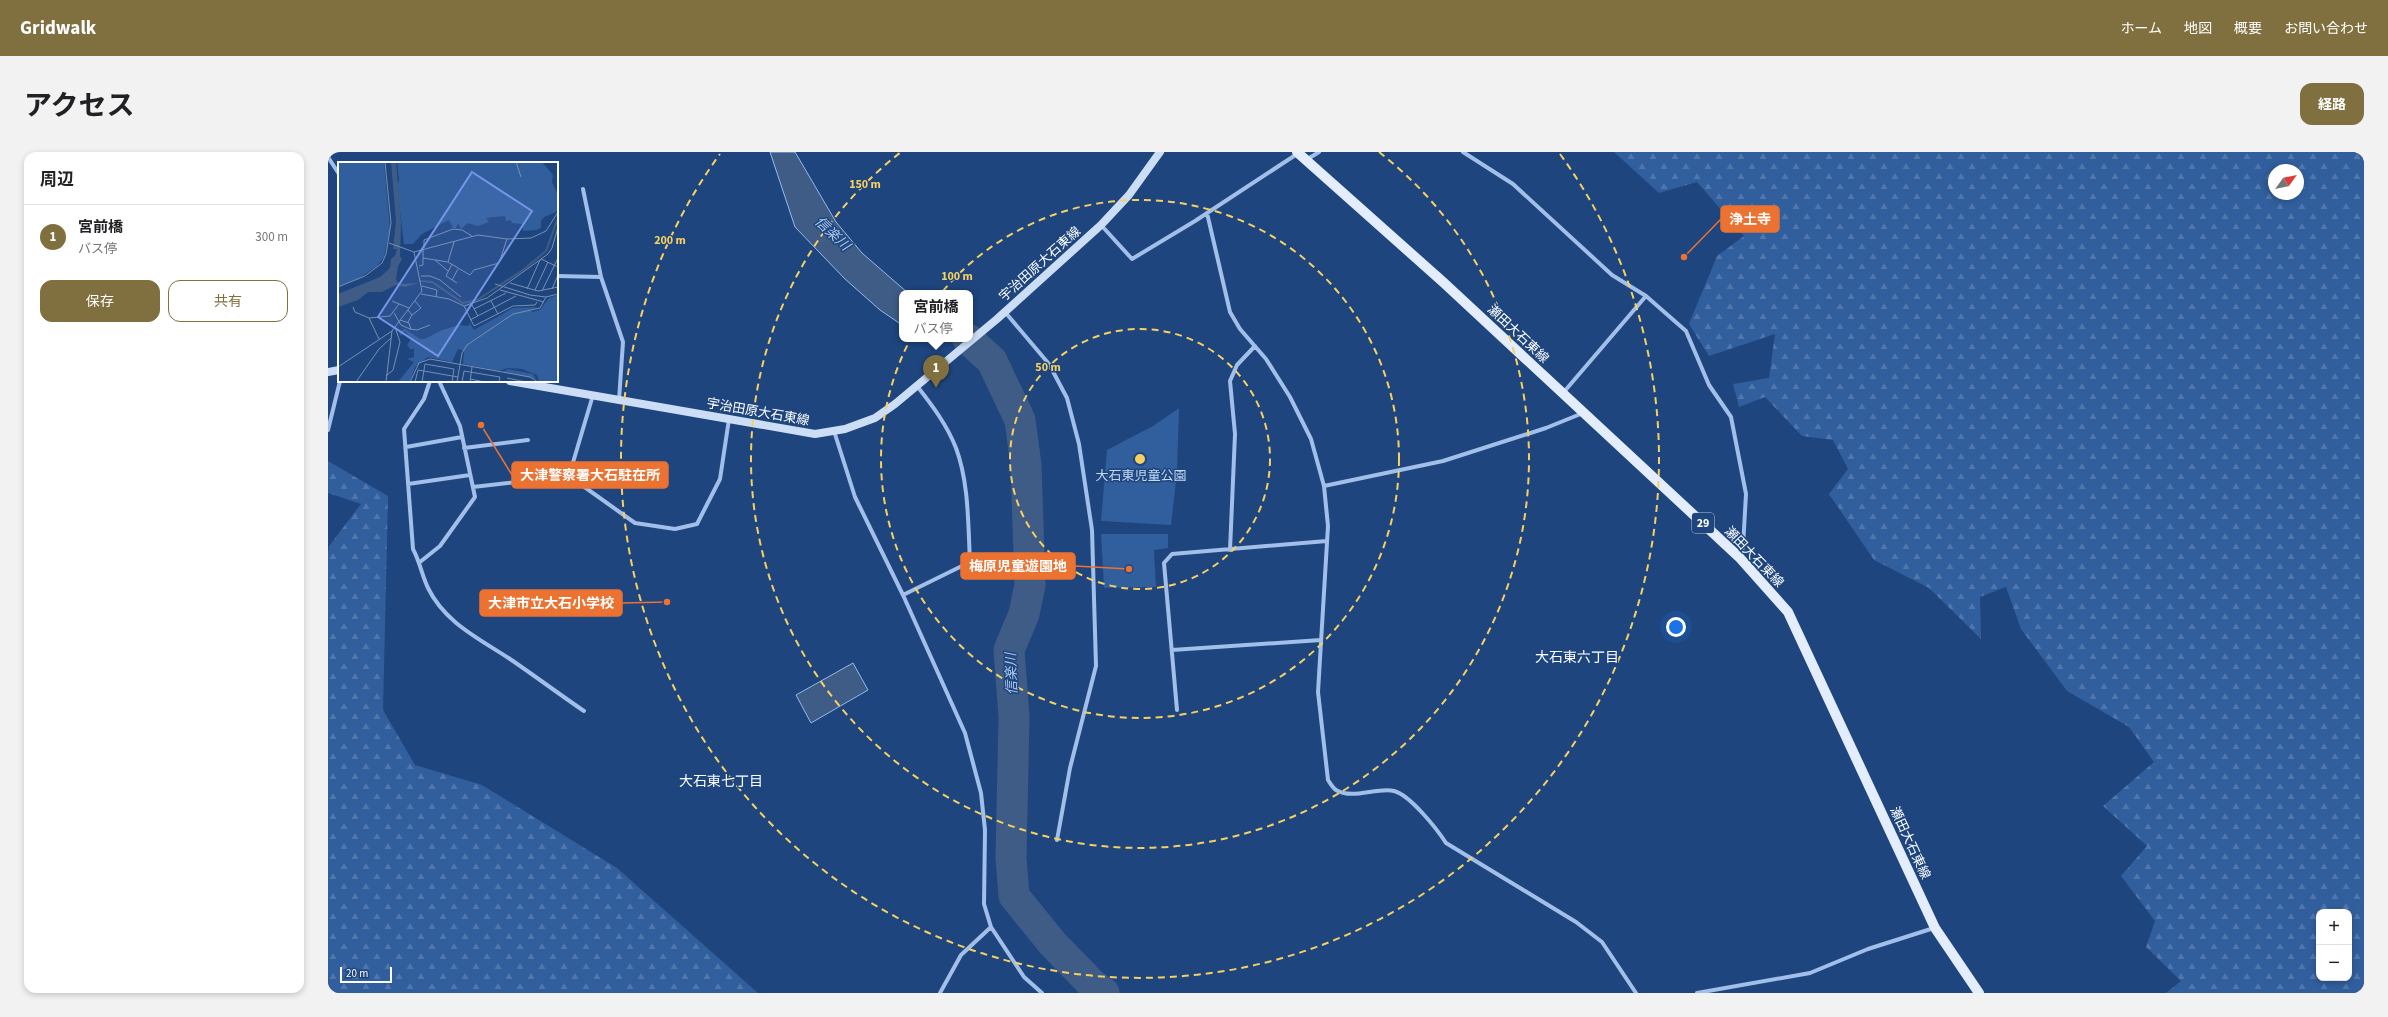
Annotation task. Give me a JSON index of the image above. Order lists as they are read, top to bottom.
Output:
{
  "streets": {
    "main road": ["宇治田原大石東線", "瀬田大石東線", "29"]
  },
  "districts": ["大石東六丁目", "大石東七丁目"],
  "water": ["信楽川"],
  "parks": ["大石東児童公園"],
  "places": [
    "浄土寺",
    "大津警察署大石駐在所",
    "梅原児童遊園地",
    "大津市立大石小学校"
  ],
  "scale_bar": "20 m",
  "north": "top right",
  "page": {
    "header": "Gridwalk",
    "nav": [
      "ホーム",
      "地図",
      "概要",
      "お問い合わせ"
    ],
    "title": "アクセス",
    "buttons": [
      "経路",
      ["保存", "共有"]
    ],
    "heading": "周辺",
    "list": [
      {
        "mark": "1",
        "name": "宮前橋",
        "note": "バス停",
        "value": "300 m"
      }
    ],
    "popup": ["宮前橋", "バス停"],
    "pins": "1",
    "map_buttons": ["+", "−"],
    "scale": "20 m"
  },
  "rings": [
    "150 m",
    "200 m",
    "100 m",
    "50 m"
  ]
}
